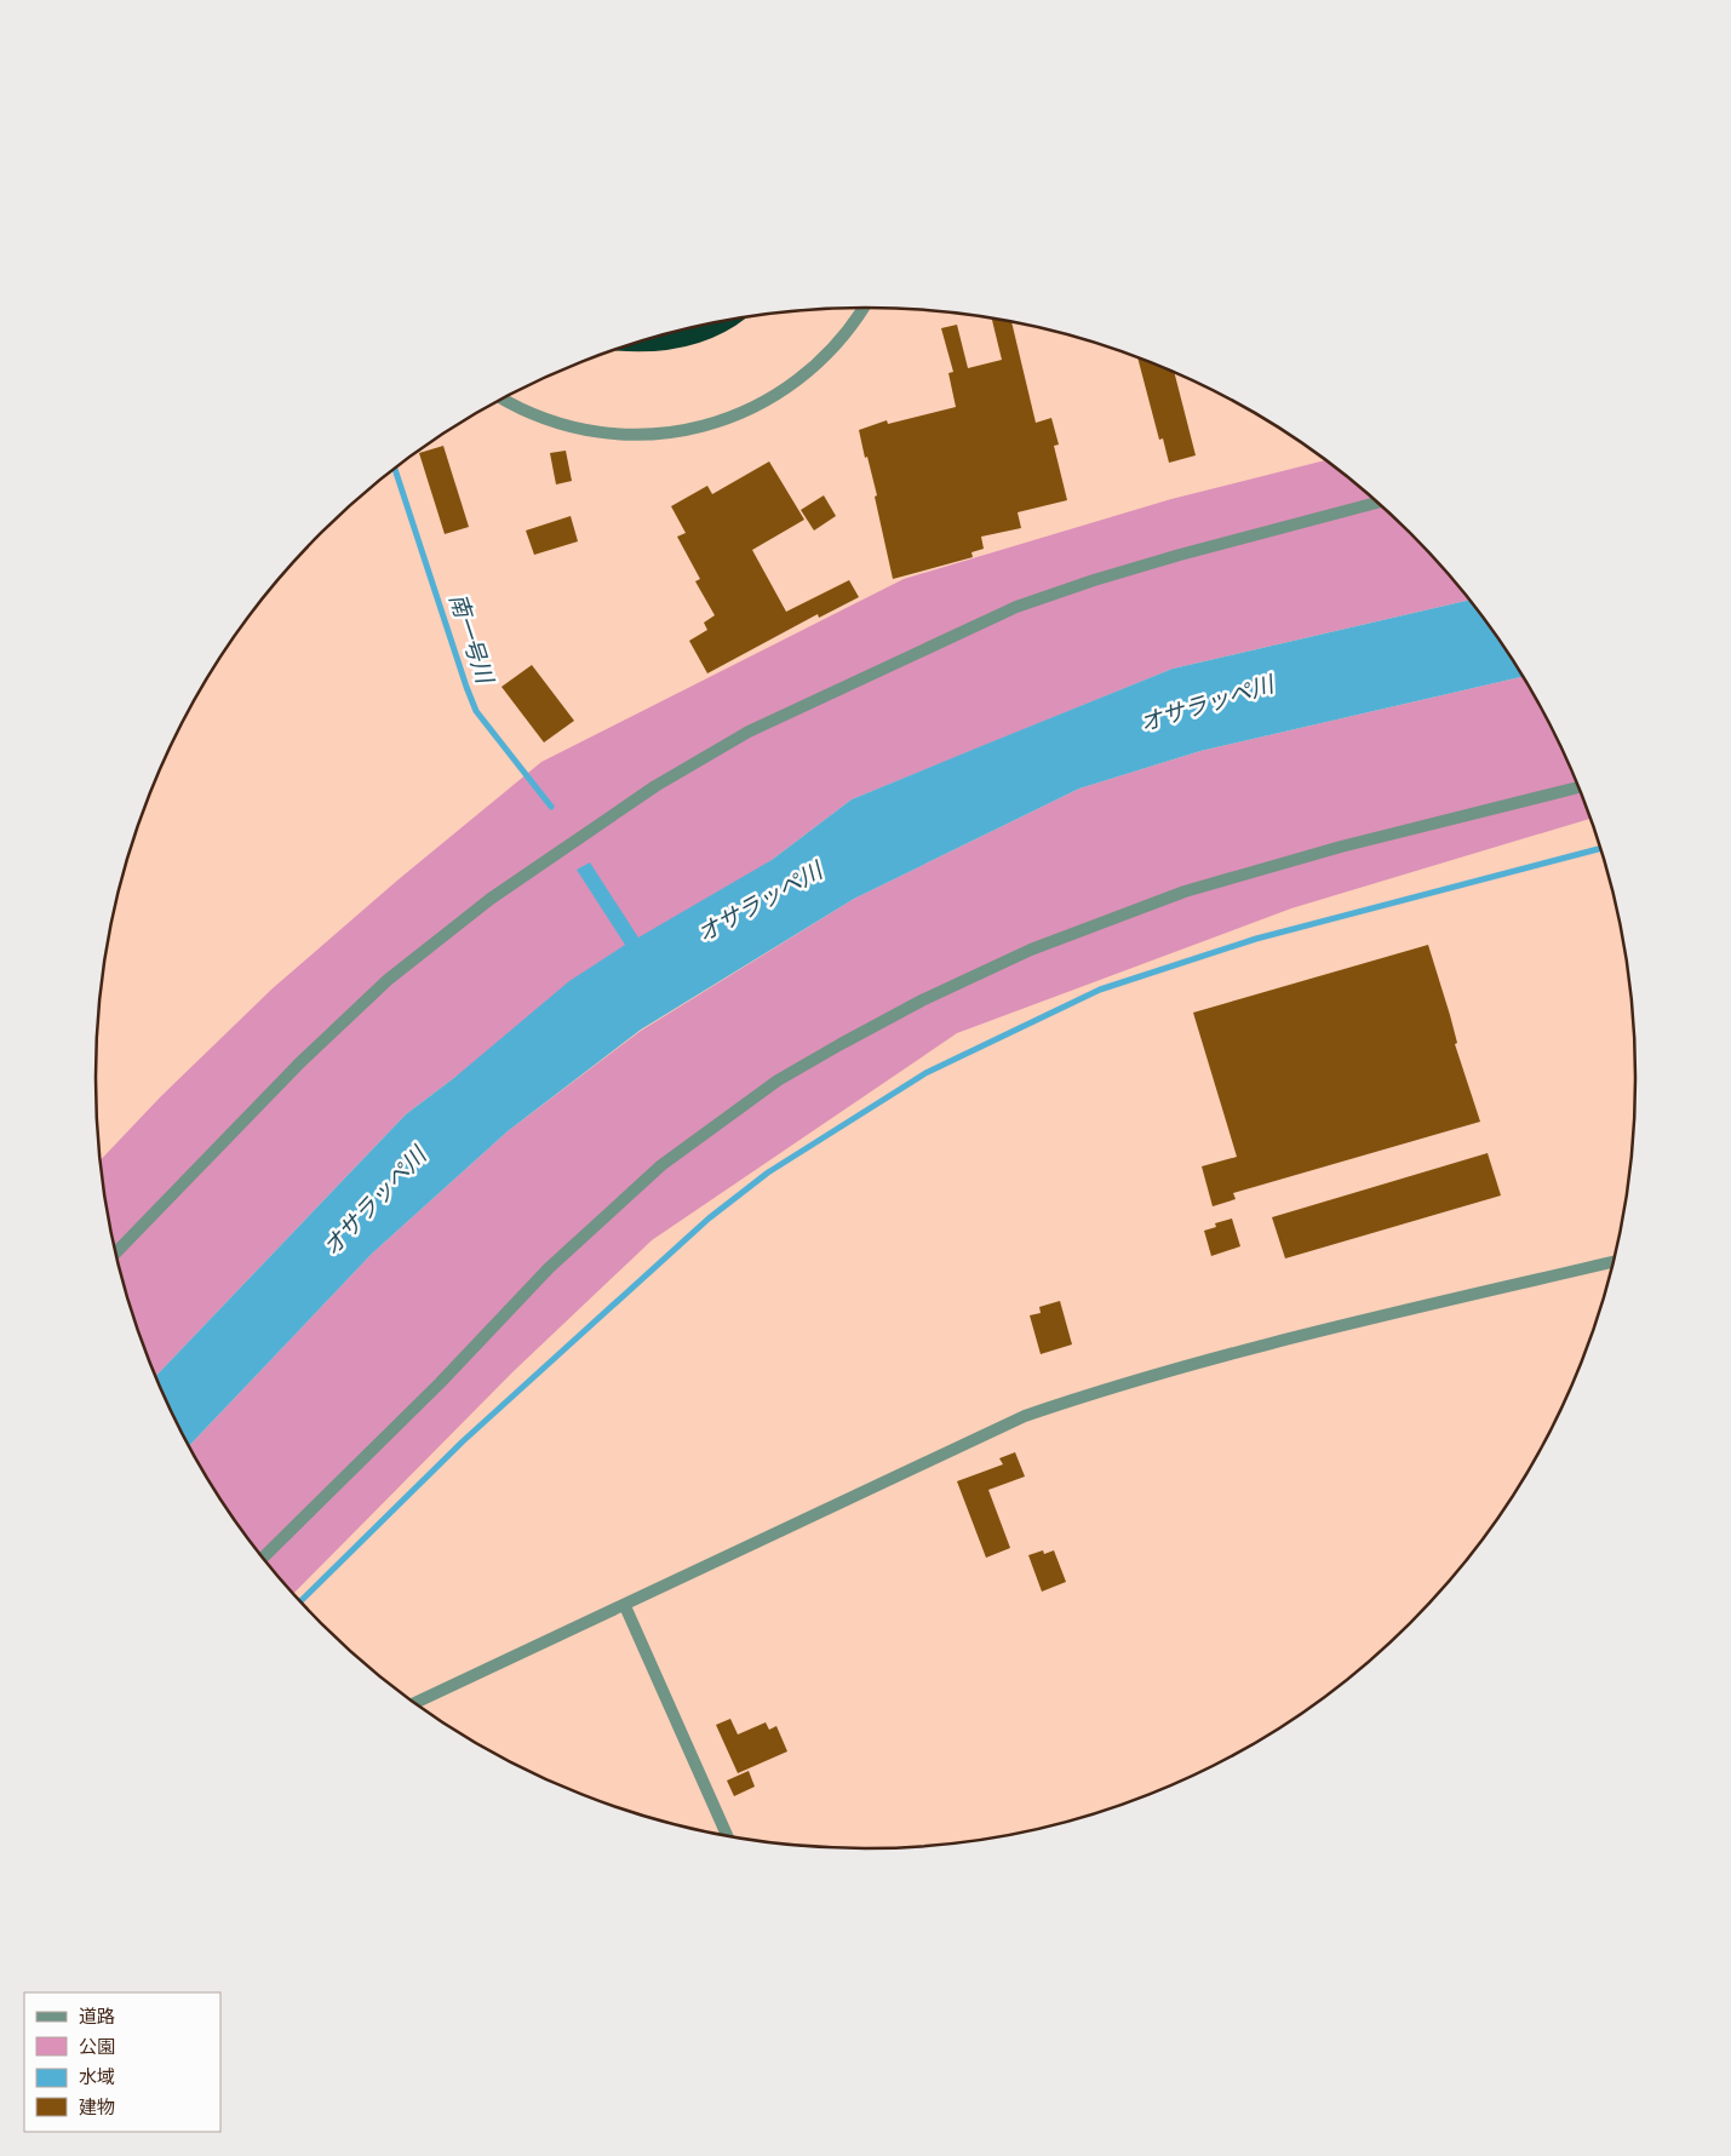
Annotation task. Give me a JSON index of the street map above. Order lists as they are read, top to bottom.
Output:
{
  "water": ["南一号川", "オサラッペ川"],
  "legend": [
    "道路",
    "公園",
    "水域",
    "建物"
  ]
}
